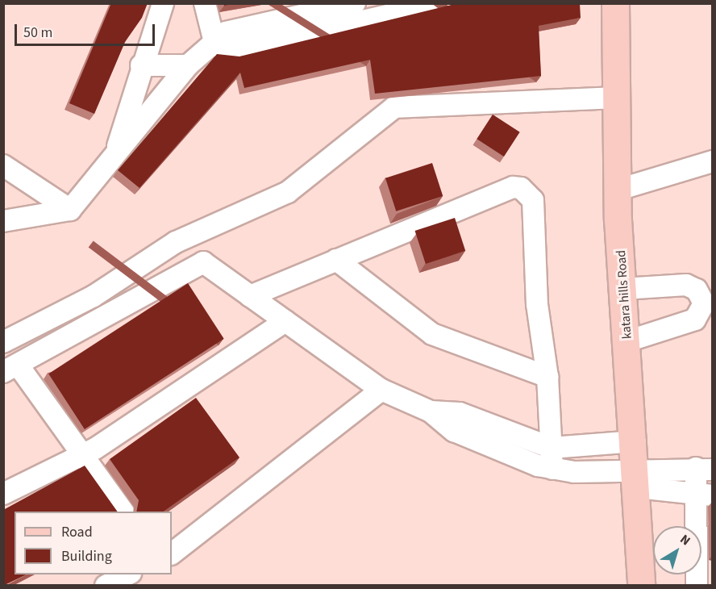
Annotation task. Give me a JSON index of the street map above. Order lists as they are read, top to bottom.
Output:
{
  "streets": {
    "main road": ["katara hills Road"]
  },
  "legend": ["Road", "Building"],
  "scale_bar": "50 m",
  "north": "top right"
}
